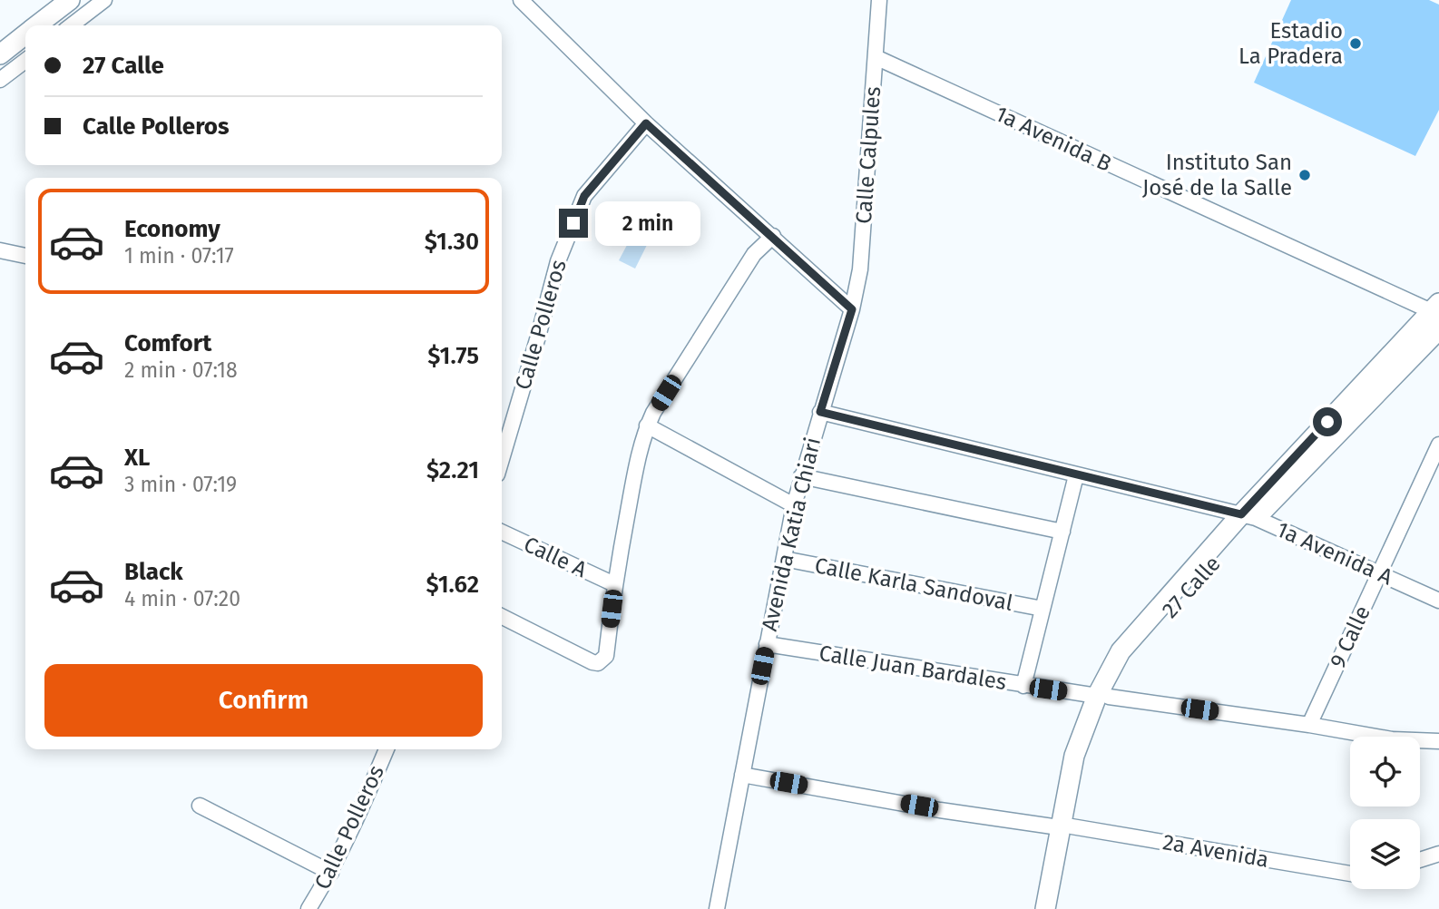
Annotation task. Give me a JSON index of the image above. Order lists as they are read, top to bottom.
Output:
{
  "streets": {
    "main road": ["27 Calle"],
    "street": [
      "1a Avenida B",
      "Calle Calpules",
      "Calle Polleros",
      "Avenida Katia Chiari",
      "1a Avenida A",
      "Calle A",
      "Calle Karla Sandoval",
      "9 Calle",
      "Calle Juan Bardales",
      "2a Avenida"
    ]
  },
  "crossings": [
    ["1a Avenida B", "Calle Calpules"],
    ["1a Avenida B", "27 Calle"],
    ["Calle Calpules", "Avenida Katia Chiari"],
    ["Avenida Katia Chiari", "1a Avenida A"],
    ["Avenida Katia Chiari", "Calle Karla Sandoval"],
    ["Avenida Katia Chiari", "Calle Juan Bardales"],
    ["Avenida Katia Chiari", "2a Avenida"],
    ["1a Avenida A", "27 Calle"],
    ["1a Avenida A", "9 Calle"],
    ["27 Calle", "Calle Juan Bardales"],
    ["27 Calle", "2a Avenida"],
    ["9 Calle", "Calle Juan Bardales"]
  ],
  "places": ["Estadio La Pradera", "Instituto San José de la Salle"],
  "page": {
    "banner": ["27 Calle", "Calle Polleros"],
    "list": [
      {
        "name": "Economy",
        "note": "1 min · 07:17",
        "value": "$1.30"
      },
      {
        "name": "Comfort",
        "note": "2 min · 07:18",
        "value": "$1.75"
      },
      {
        "name": "XL",
        "note": "3 min · 07:19",
        "value": "$2.21"
      },
      {
        "name": "Black",
        "note": "4 min · 07:20",
        "value": "$1.62"
      }
    ],
    "bubble": "2 min",
    "buttons": "Confirm"
  }
}
